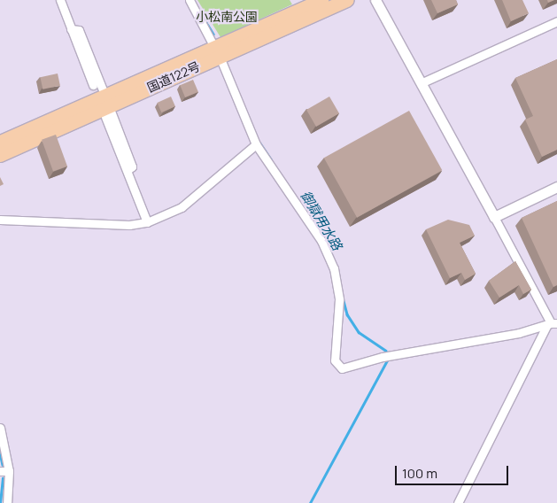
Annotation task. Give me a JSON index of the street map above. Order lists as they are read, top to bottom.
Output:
{
  "streets": {
    "highway": ["国道122号"]
  },
  "water": ["御獄用水路"],
  "parks": ["小松南公園"],
  "scale_bar": "100 m"
}
